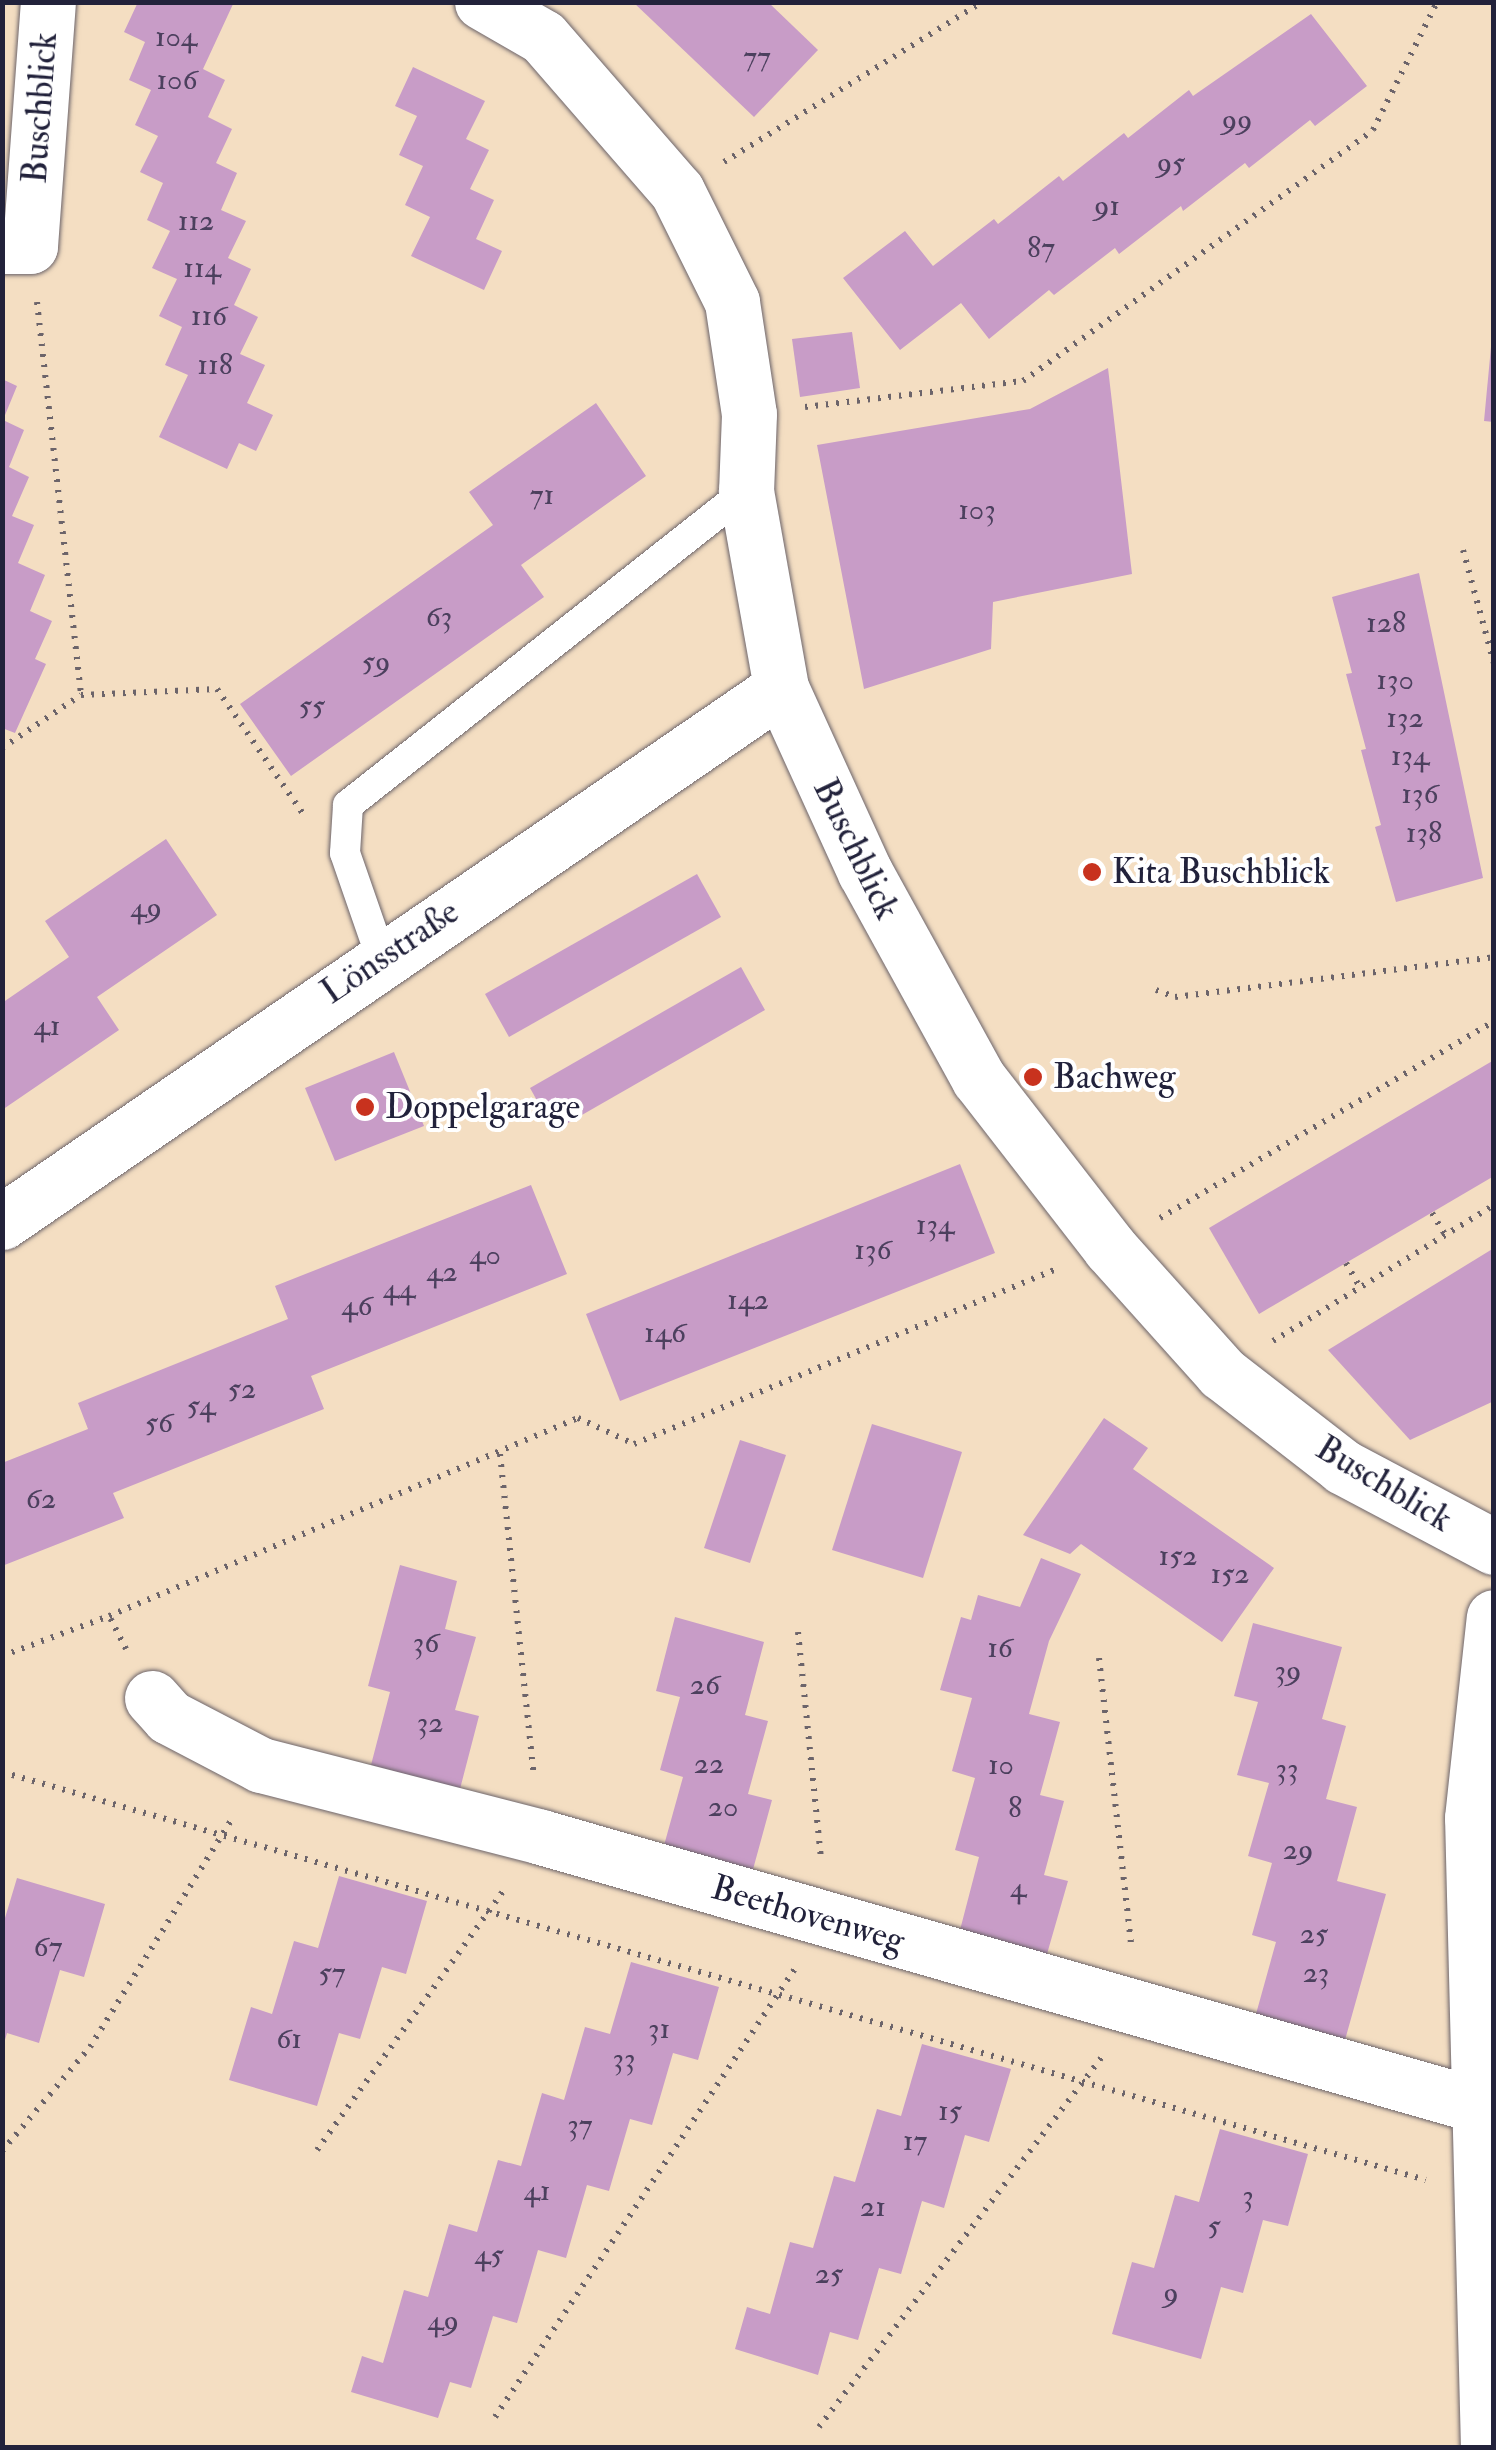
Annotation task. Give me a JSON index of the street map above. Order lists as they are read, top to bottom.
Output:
{
  "streets": {
    "street": ["Buschblick", "Lönsstraße", "Beethovenweg"]
  },
  "crossings": [
    ["Buschblick", "Lönsstraße"]
  ],
  "places": ["Kita Buschblick", "Bachweg", "Doppelgarage"],
  "house_numbers": [
    "104",
    "77",
    "106",
    "99",
    "95",
    "91",
    "112",
    "87",
    "114",
    "116",
    "118",
    "71",
    "103",
    "63",
    "128",
    "59",
    "130",
    "55",
    "132",
    "134",
    "136",
    "138",
    "49",
    "41",
    "134",
    "136",
    "40",
    "42",
    "44",
    "142",
    "46",
    "146",
    "52",
    "54",
    "56",
    "62",
    "152",
    "152",
    "36",
    "16",
    "39",
    "26",
    "32",
    "22",
    "10",
    "33",
    "20",
    "8",
    "29",
    "4",
    "25",
    "67",
    "57",
    "23",
    "31",
    "61",
    "33",
    "15",
    "37",
    "17",
    "41",
    "3",
    "21",
    "5",
    "45",
    "25",
    "9",
    "49"
  ]
}
